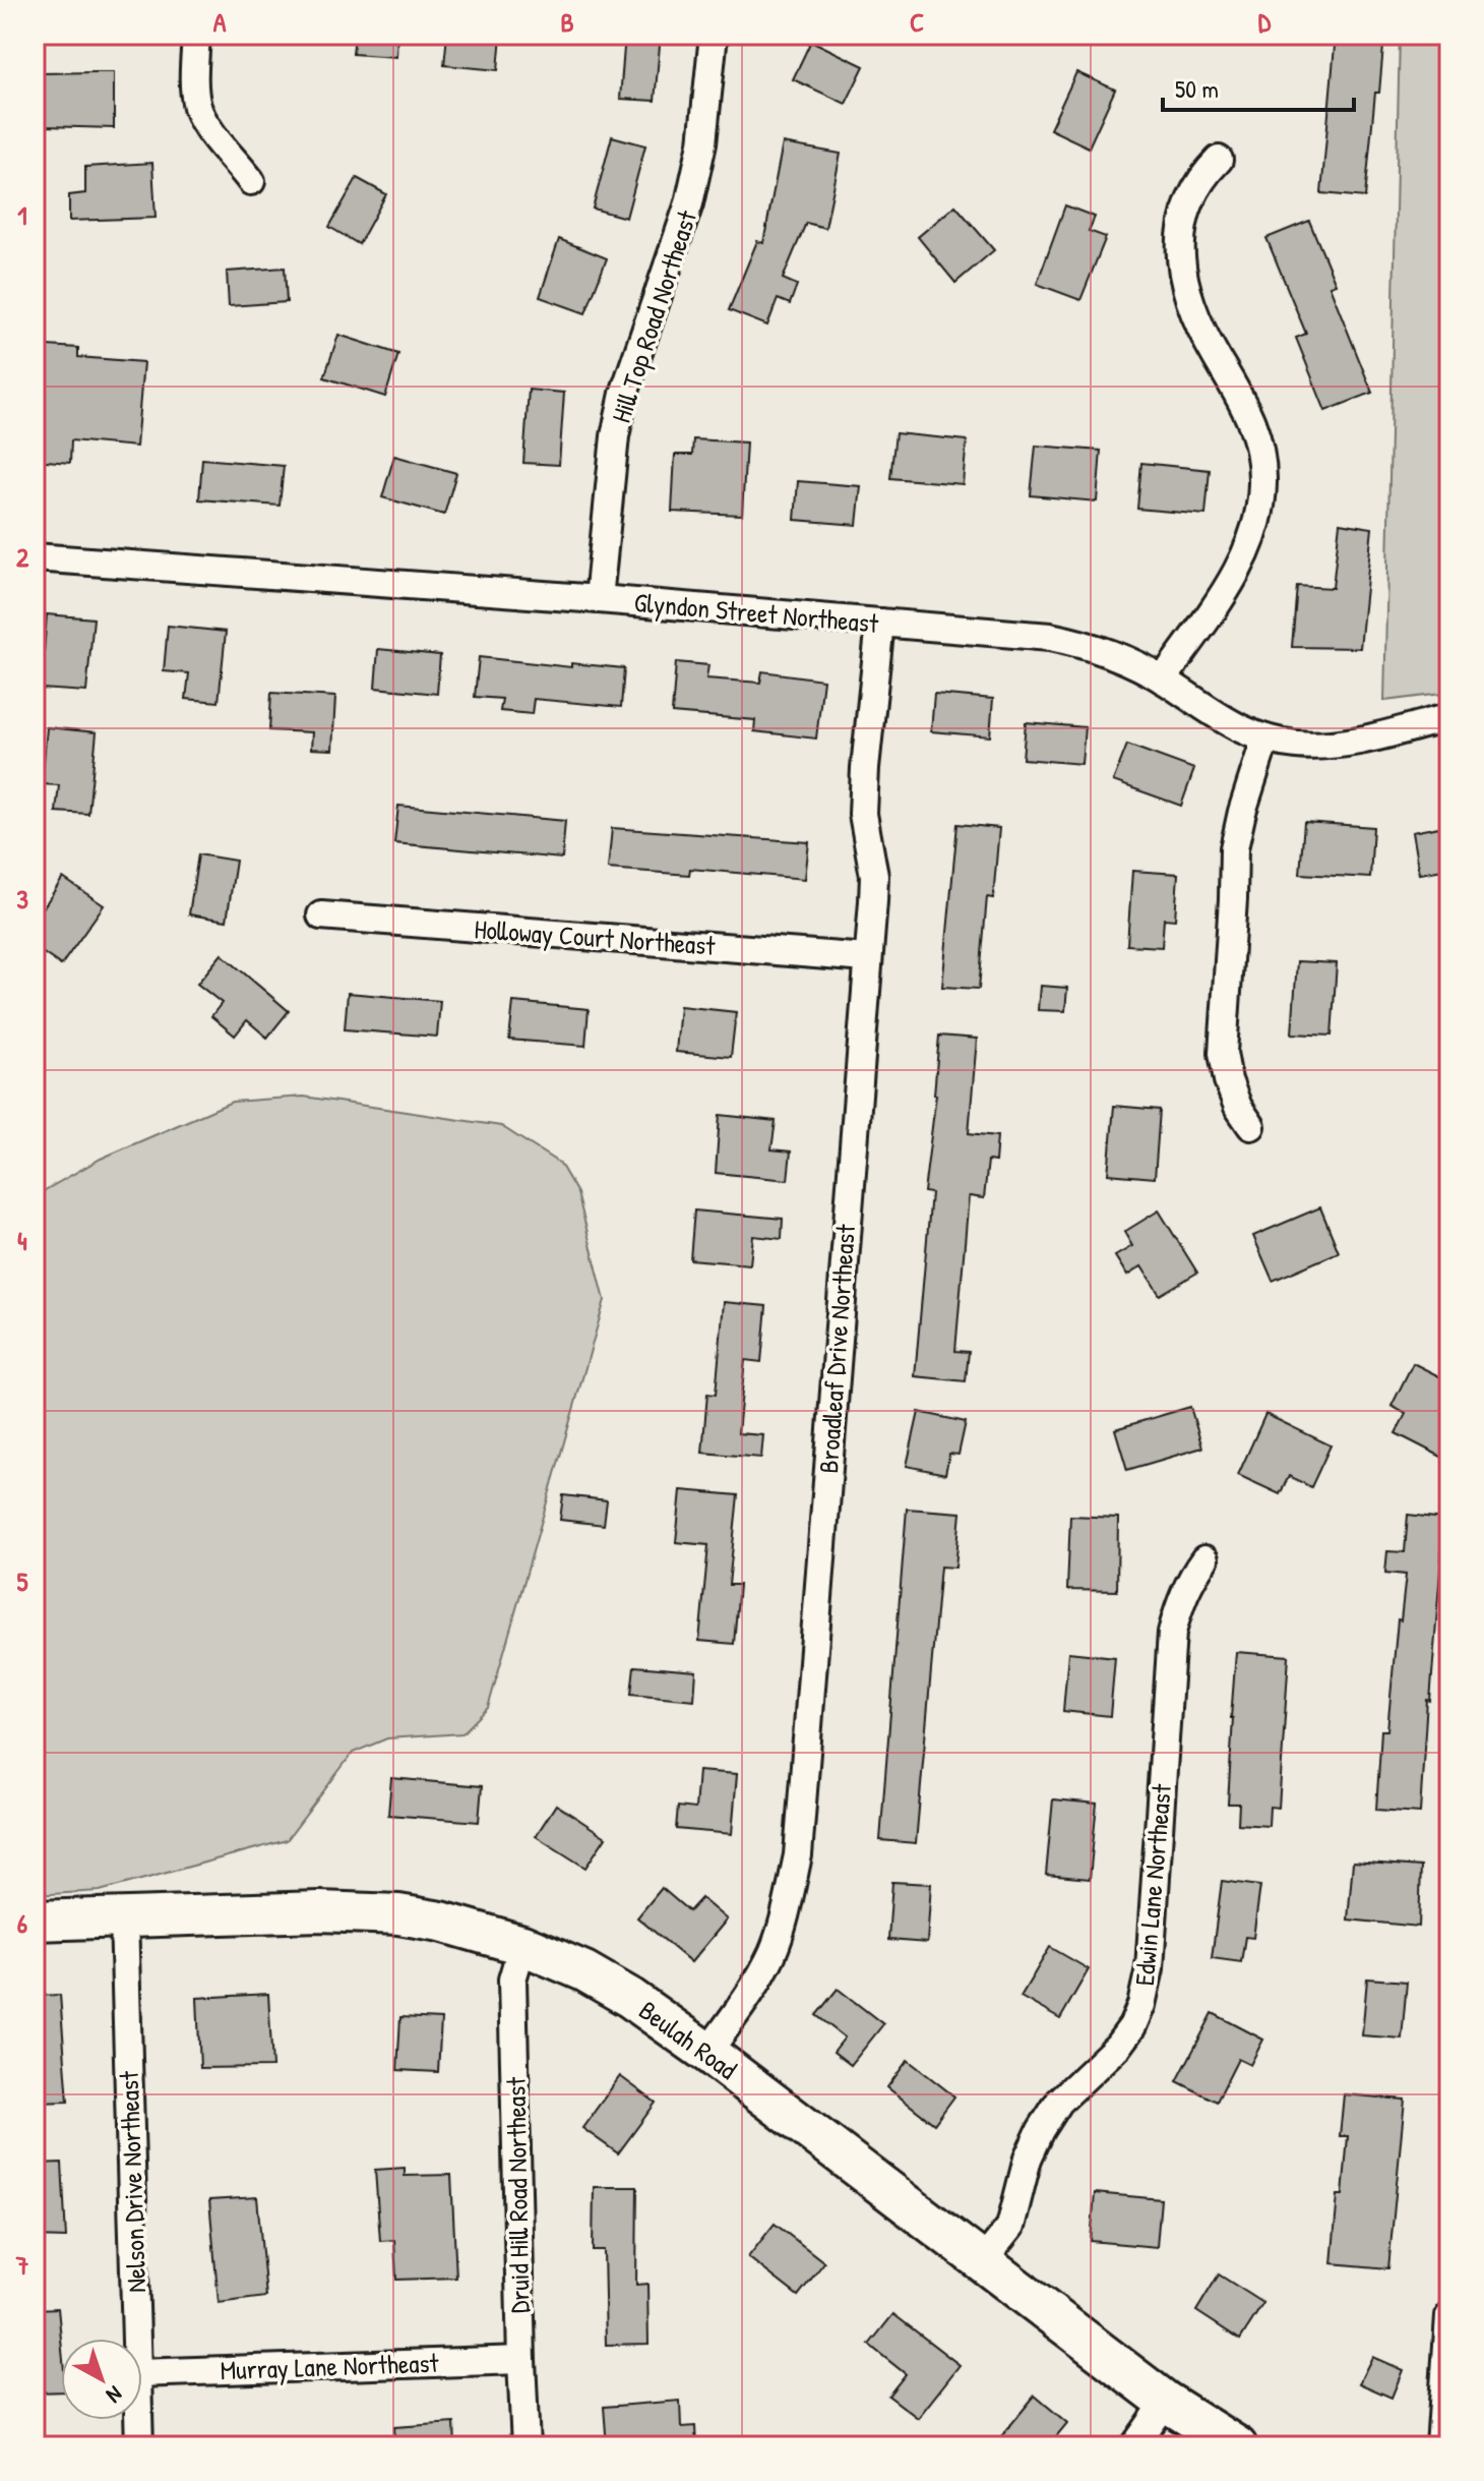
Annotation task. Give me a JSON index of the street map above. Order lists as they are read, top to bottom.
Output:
{
  "streets": {
    "main road": ["Beulah Road"],
    "street": [
      "Hill Top Road Northeast",
      "Glyndon Street Northeast",
      "Holloway Court Northeast",
      "Broadleaf Drive Northeast",
      "Edwin Lane Northeast",
      "Nelson Drive Northeast",
      "Druid Hill Road Northeast",
      "Murray Lane Northeast"
    ]
  },
  "crossings": [
    ["Hill Top Road Northeast", "Glyndon Street Northeast"],
    ["Glyndon Street Northeast", "Broadleaf Drive Northeast"],
    ["Holloway Court Northeast", "Broadleaf Drive Northeast"],
    ["Broadleaf Drive Northeast", "Beulah Road"],
    ["Edwin Lane Northeast", "Beulah Road"],
    ["Beulah Road", "Nelson Drive Northeast"],
    ["Beulah Road", "Druid Hill Road Northeast"],
    ["Druid Hill Road Northeast", "Murray Lane Northeast"]
  ],
  "scale_bar": "50 m",
  "north": "bottom right",
  "grid": {
    "columns": [
      "A",
      "B",
      "C",
      "D"
    ],
    "rows": [
      "1",
      "2",
      "3",
      "4",
      "5",
      "6",
      "7"
    ]
  }
}
